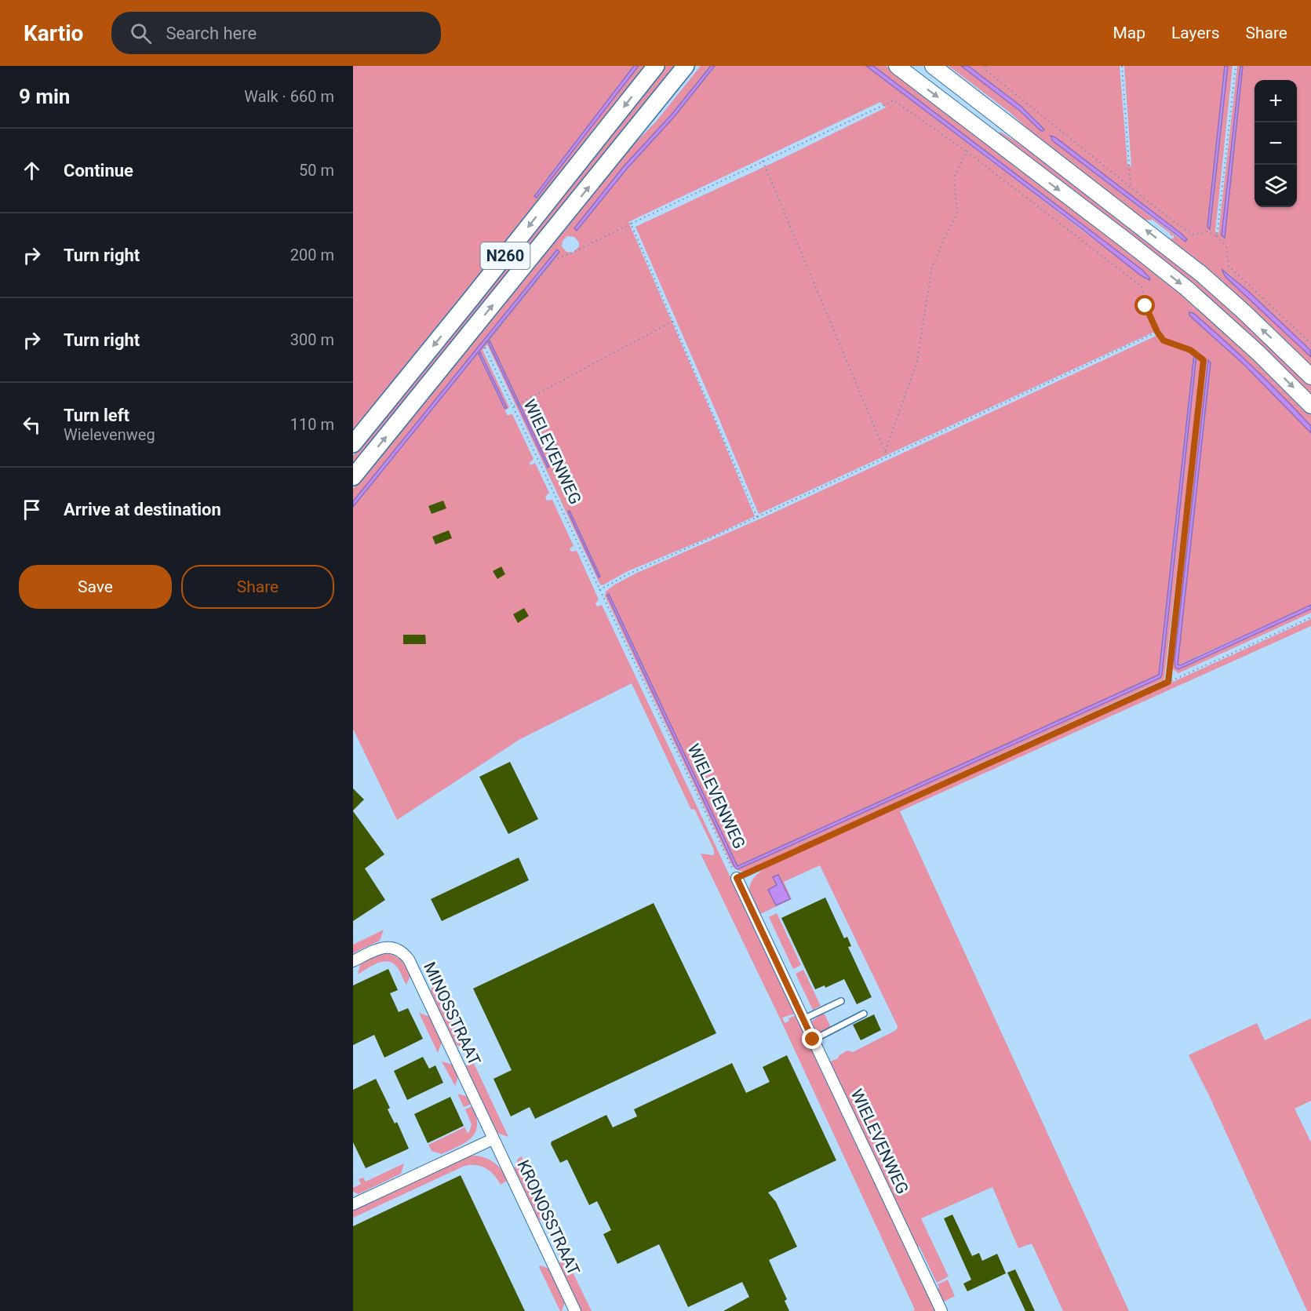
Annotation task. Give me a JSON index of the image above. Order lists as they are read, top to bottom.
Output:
{
  "streets": {
    "main road": ["N260"],
    "street": ["WIELEVENWEG", "MINOSSTRAAT", "KRONOSSTRAAT"]
  },
  "crossings": [
    ["MINOSSTRAAT", "KRONOSSTRAAT"]
  ],
  "page": {
    "header": "Kartio",
    "search": "Search here",
    "nav": ["Map", "Layers", "Share"],
    "heading": ["9 min", "Walk · 660 m"],
    "map_buttons": ["+", "−"],
    "list": [
      ["Continue", "50 m"],
      ["Turn right", "200 m"],
      ["Turn right", "300 m"],
      ["Turn left", "Wielevenweg", "110 m"],
      "Arrive at destination"
    ],
    "buttons": ["Save", "Share"]
  }
}
